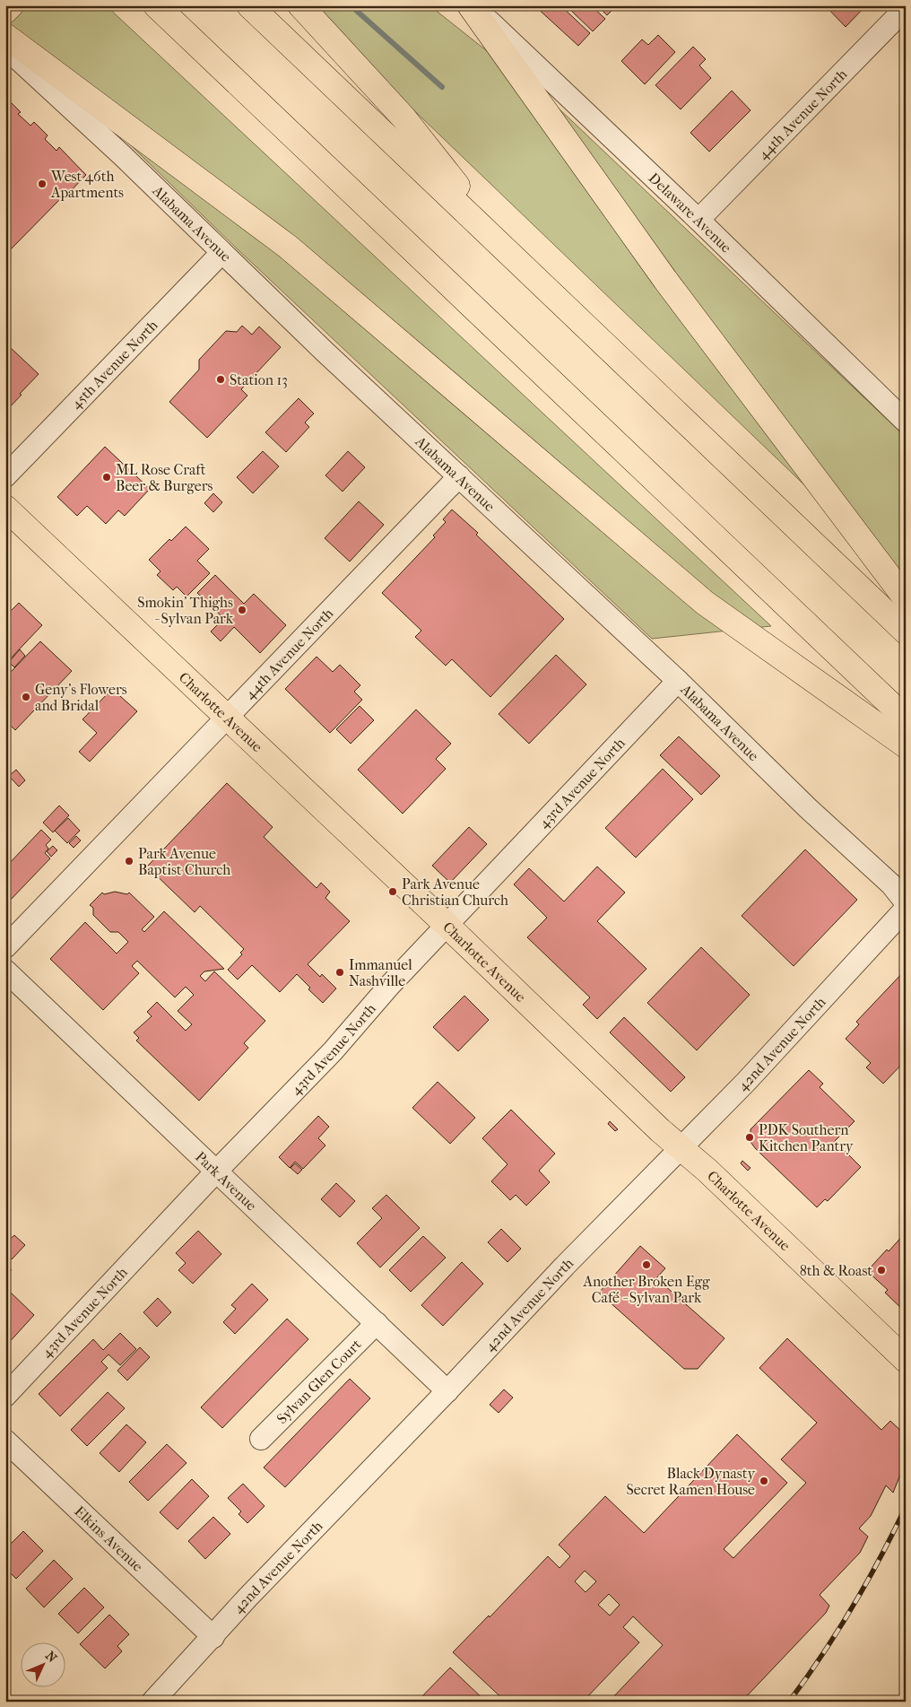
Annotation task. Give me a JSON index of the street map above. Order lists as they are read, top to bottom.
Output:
{
  "streets": {
    "main road": ["Charlotte Avenue"],
    "street": [
      "44th Avenue North",
      "Delaware Avenue",
      "Alabama Avenue",
      "45th Avenue North",
      "43rd Avenue North",
      "42nd Avenue North",
      "Park Avenue",
      "Sylvan Glen Court",
      "Elkins Avenue"
    ]
  },
  "crossings": [
    ["44th Avenue North", "Delaware Avenue"],
    ["44th Avenue North", "Alabama Avenue"],
    ["44th Avenue North", "Charlotte Avenue"],
    ["Alabama Avenue", "45th Avenue North"],
    ["Alabama Avenue", "43rd Avenue North"],
    ["Charlotte Avenue", "43rd Avenue North"],
    ["Charlotte Avenue", "42nd Avenue North"],
    ["43rd Avenue North", "Park Avenue"],
    ["42nd Avenue North", "Park Avenue"],
    ["42nd Avenue North", "Elkins Avenue"],
    ["Park Avenue", "Sylvan Glen Court"]
  ],
  "places": [
    "West 46th Apartments",
    "Station 13",
    "ML Rose Craft Beer & Burgers",
    "Smokin' Thighs - Sylvan Park",
    "Geny's Flowers and Bridal",
    "Park Avenue Baptist Church",
    "Park Avenue Christian Church",
    "Immanuel Nashville",
    "PDK Southern Kitchen Pantry",
    "Another Broken Egg Café - Sylvan Park",
    "8th & Roast",
    "Black Dynasty Secret Ramen House"
  ],
  "north": "top right"
}
